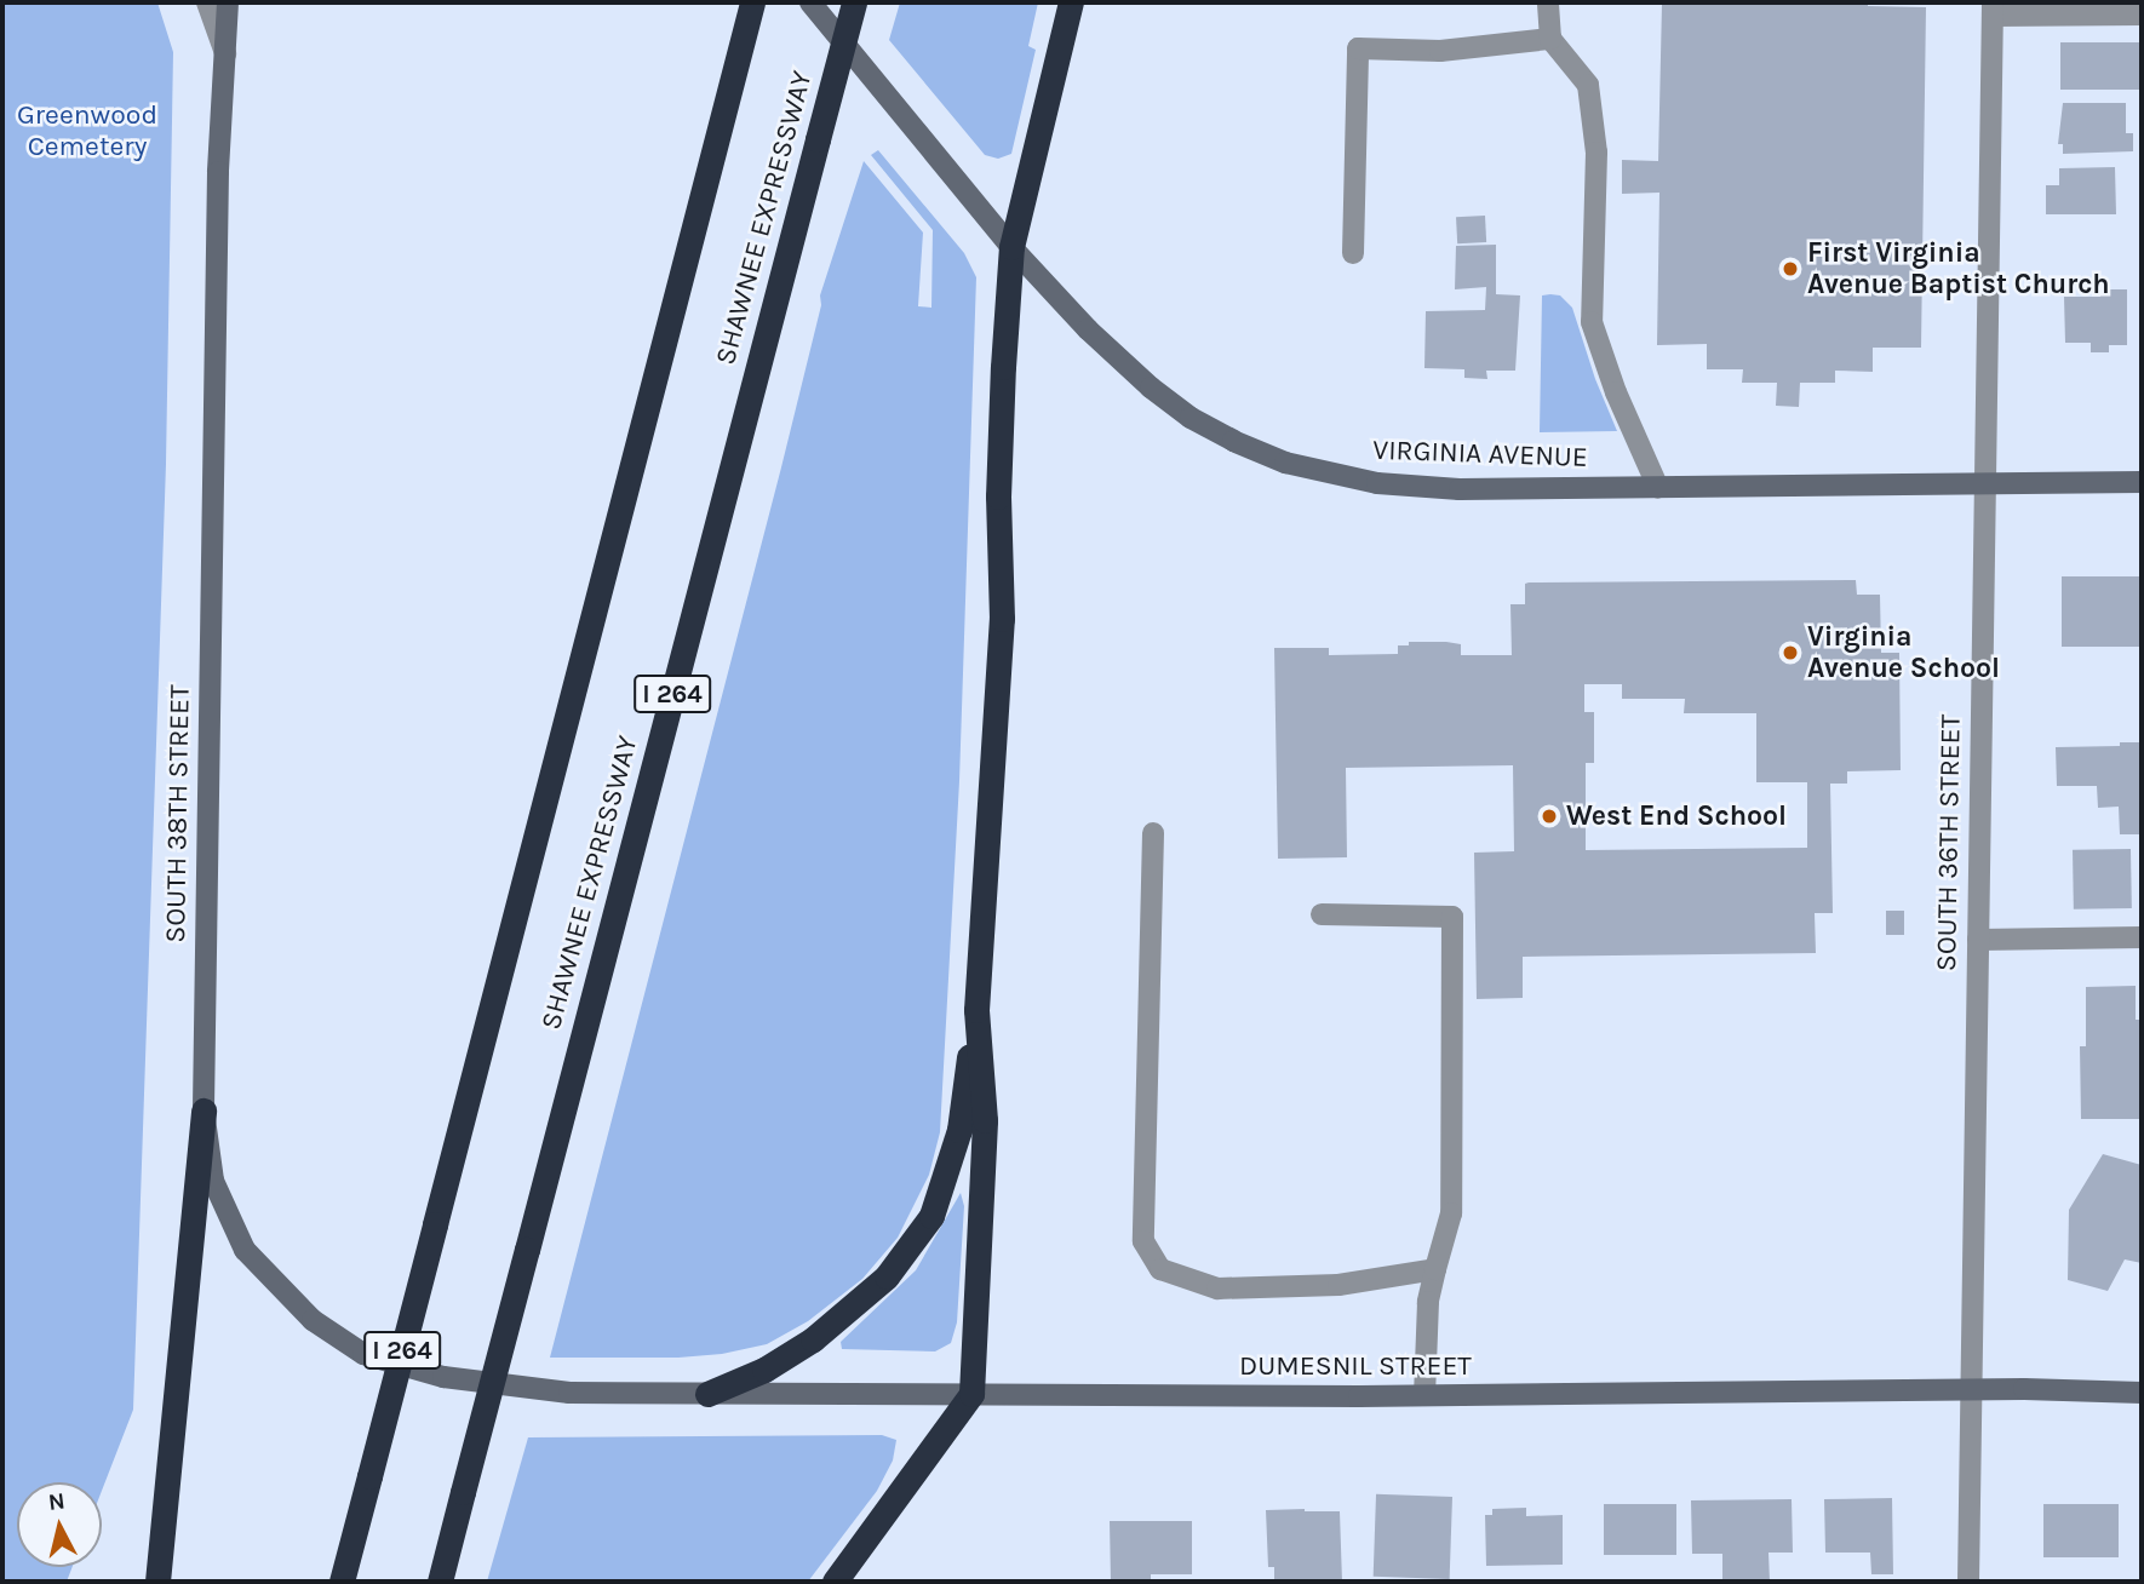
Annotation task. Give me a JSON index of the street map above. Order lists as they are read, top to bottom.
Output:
{
  "streets": {
    "highway": ["SHAWNEE EXPRESSWAY", "I 264"],
    "main road": ["VIRGINIA AVENUE", "SOUTH 38TH STREET", "DUMESNIL STREET"],
    "street": ["SOUTH 36TH STREET"]
  },
  "crossings": [
    ["VIRGINIA AVENUE", "SOUTH 36TH STREET"],
    ["SOUTH 38TH STREET", "DUMESNIL STREET"],
    ["SOUTH 36TH STREET", "DUMESNIL STREET"]
  ],
  "parks": ["Greenwood Cemetery"],
  "places": ["First Virginia Avenue Baptist Church", "Virginia Avenue School", "West End School"],
  "north": "top"
}
